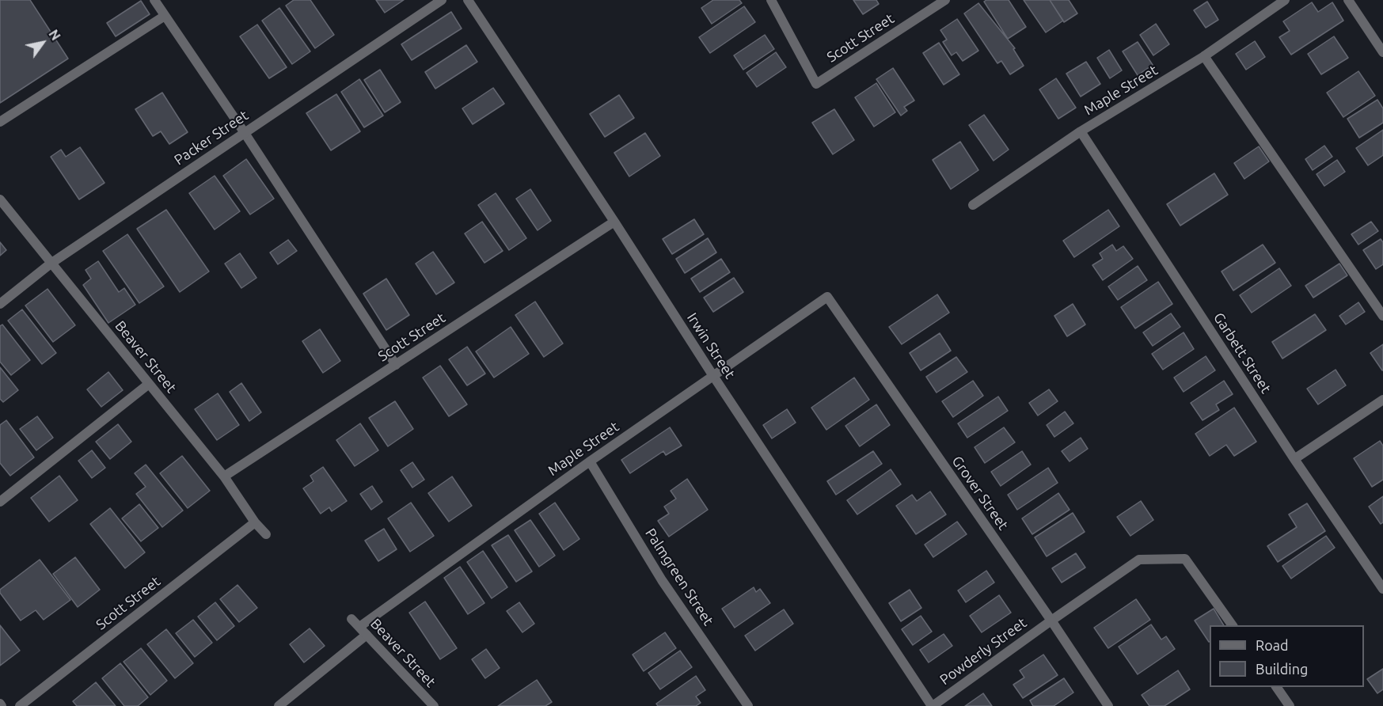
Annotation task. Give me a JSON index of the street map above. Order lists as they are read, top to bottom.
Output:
{
  "streets": {
    "street": [
      "Scott Street",
      "Maple Street",
      "Packer Street",
      "Irwin Street",
      "Garbett Street",
      "Beaver Street",
      "Grover Street",
      "Palmgreen Street",
      "Powderly Street"
    ]
  },
  "crossings": [
    ["Scott Street", "Irwin Street"],
    ["Scott Street", "Beaver Street"],
    ["Maple Street", "Irwin Street"],
    ["Maple Street", "Garbett Street"],
    ["Maple Street", "Beaver Street"],
    ["Maple Street", "Grover Street"],
    ["Maple Street", "Palmgreen Street"],
    ["Packer Street", "Beaver Street"],
    ["Irwin Street", "Powderly Street"],
    ["Grover Street", "Powderly Street"]
  ],
  "legend": ["Road", "Building"],
  "north": "top right"
}
